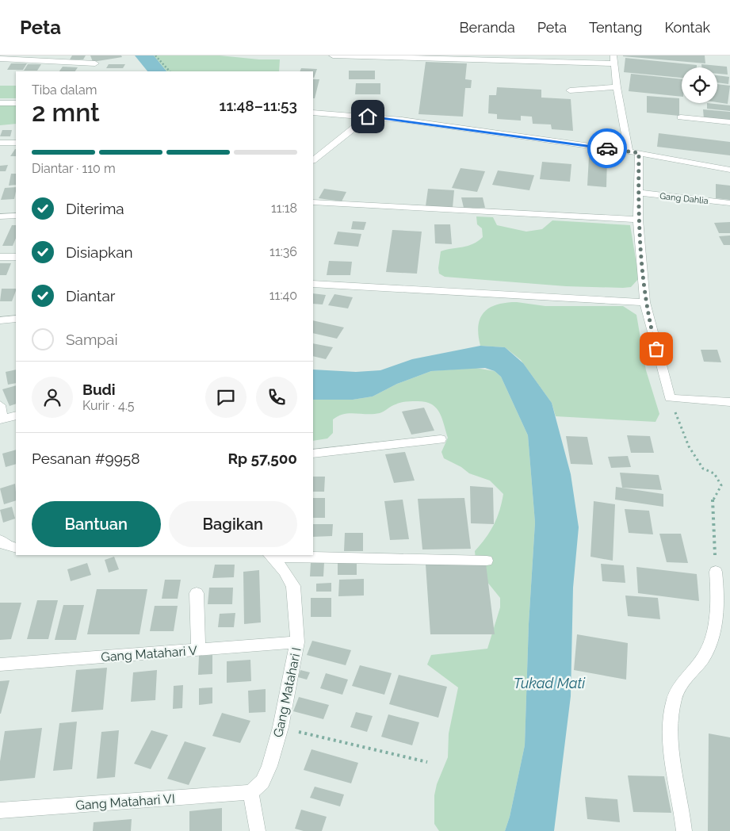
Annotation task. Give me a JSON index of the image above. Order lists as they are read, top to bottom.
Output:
{
  "streets": {
    "street": [
      "Gang Dahlia",
      "Gang Matahari V",
      "Gang Matahari I",
      "Gang Matahari VI"
    ]
  },
  "crossings": [
    ["Gang Matahari V", "Gang Matahari I"],
    ["Gang Matahari I", "Gang Matahari VI"]
  ],
  "water": ["Tukad Mati"],
  "page": {
    "header": "Peta",
    "nav": [
      "Beranda",
      "Peta",
      "Tentang",
      "Kontak"
    ],
    "heading": ["2 mnt", "Tiba dalam", "11:48–11:53"],
    "panel": [
      "Budi",
      "Kurir · 4.5",
      "Pesanan #9958",
      "Rp 57,500"
    ],
    "bar": "Diantar · 110 m",
    "list": [
      ["Diterima", "11:18"],
      ["Disiapkan", "11:36"],
      ["Diantar", "11:40"],
      "Sampai"
    ],
    "buttons": ["Bantuan", "Bagikan"]
  }
}
